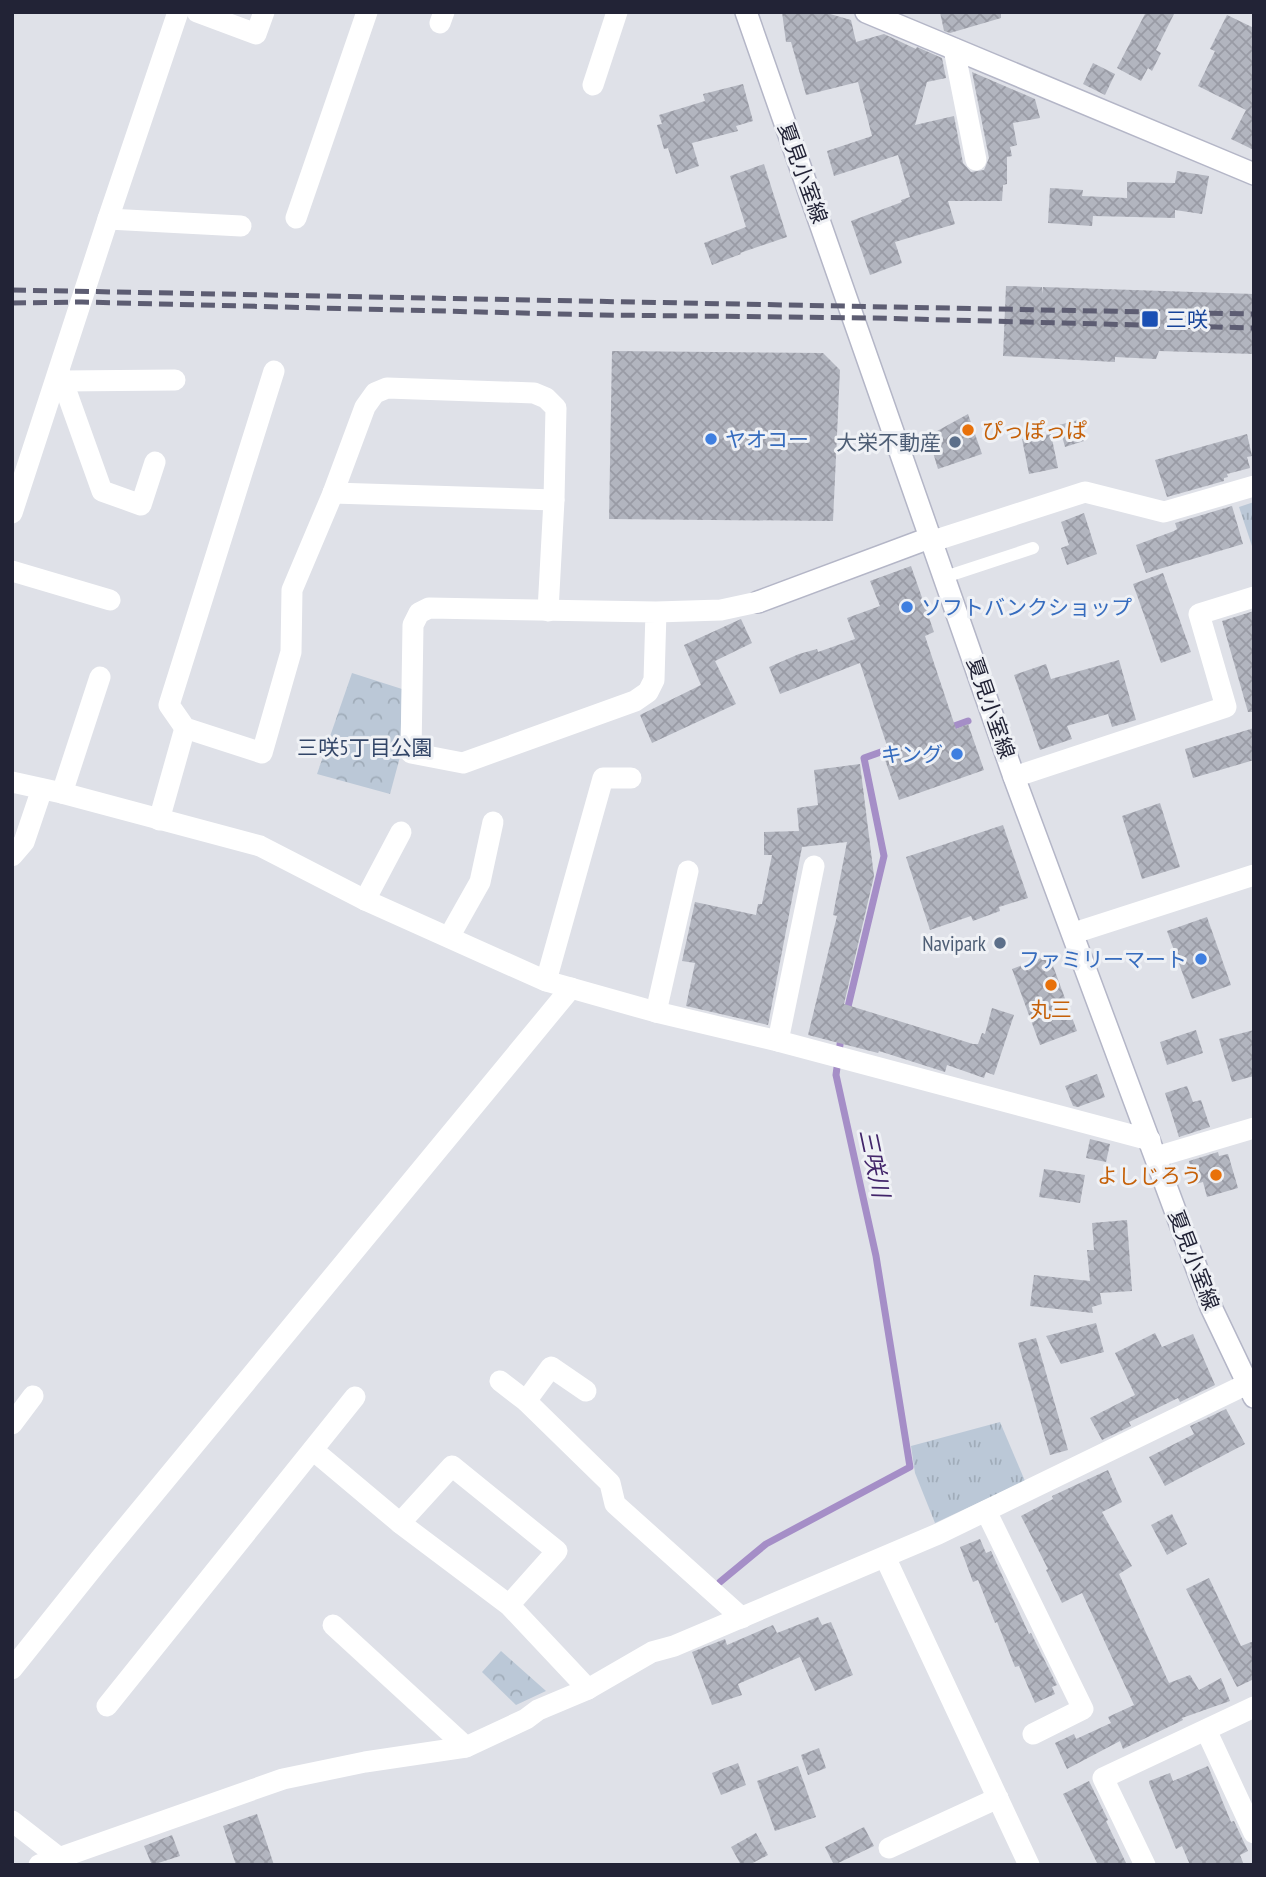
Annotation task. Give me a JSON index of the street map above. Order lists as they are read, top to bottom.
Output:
{
  "streets": {
    "street": ["夏見小室線"]
  },
  "water": ["三咲川"],
  "parks": ["三咲5丁目公園"],
  "places": {
    "transit": ["三咲"],
    "other": [
      "ぴっぽっぱ",
      "ヤオコー",
      "大栄不動産",
      "ソフトバンクショップ",
      "キング",
      "Navipark",
      "ファミリーマート",
      "丸三",
      "よしじろう"
    ]
  }
}
